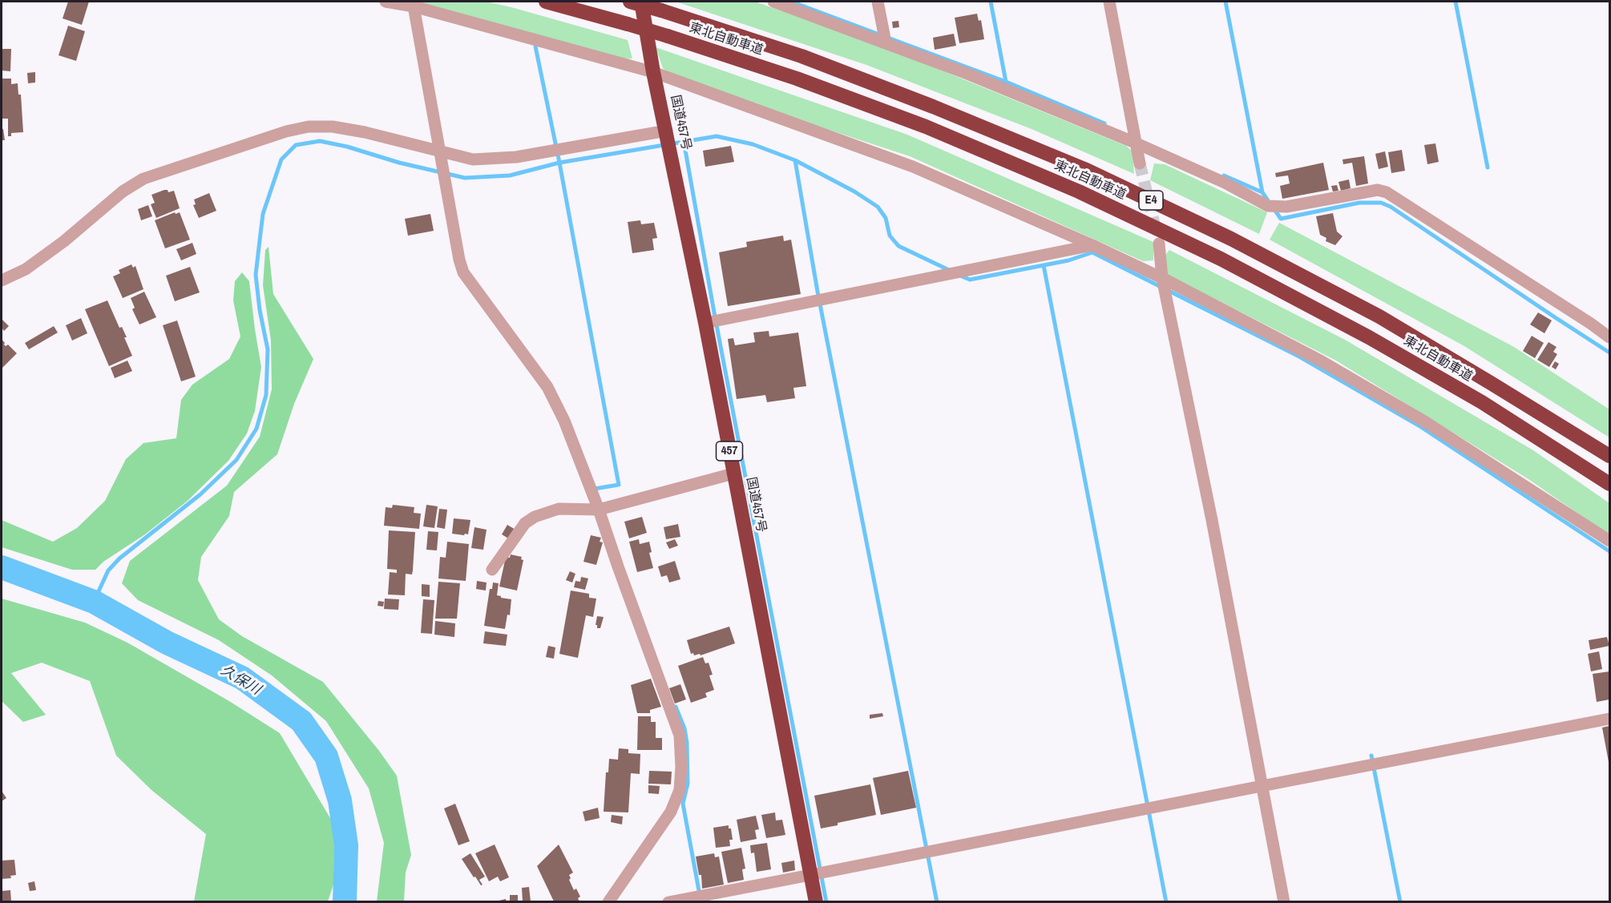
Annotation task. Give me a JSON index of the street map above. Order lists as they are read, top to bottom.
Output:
{
  "streets": {
    "highway": [
      "東北自動車道",
      "国道457号",
      "E4",
      "457"
    ]
  },
  "water": ["久保川"]
}
